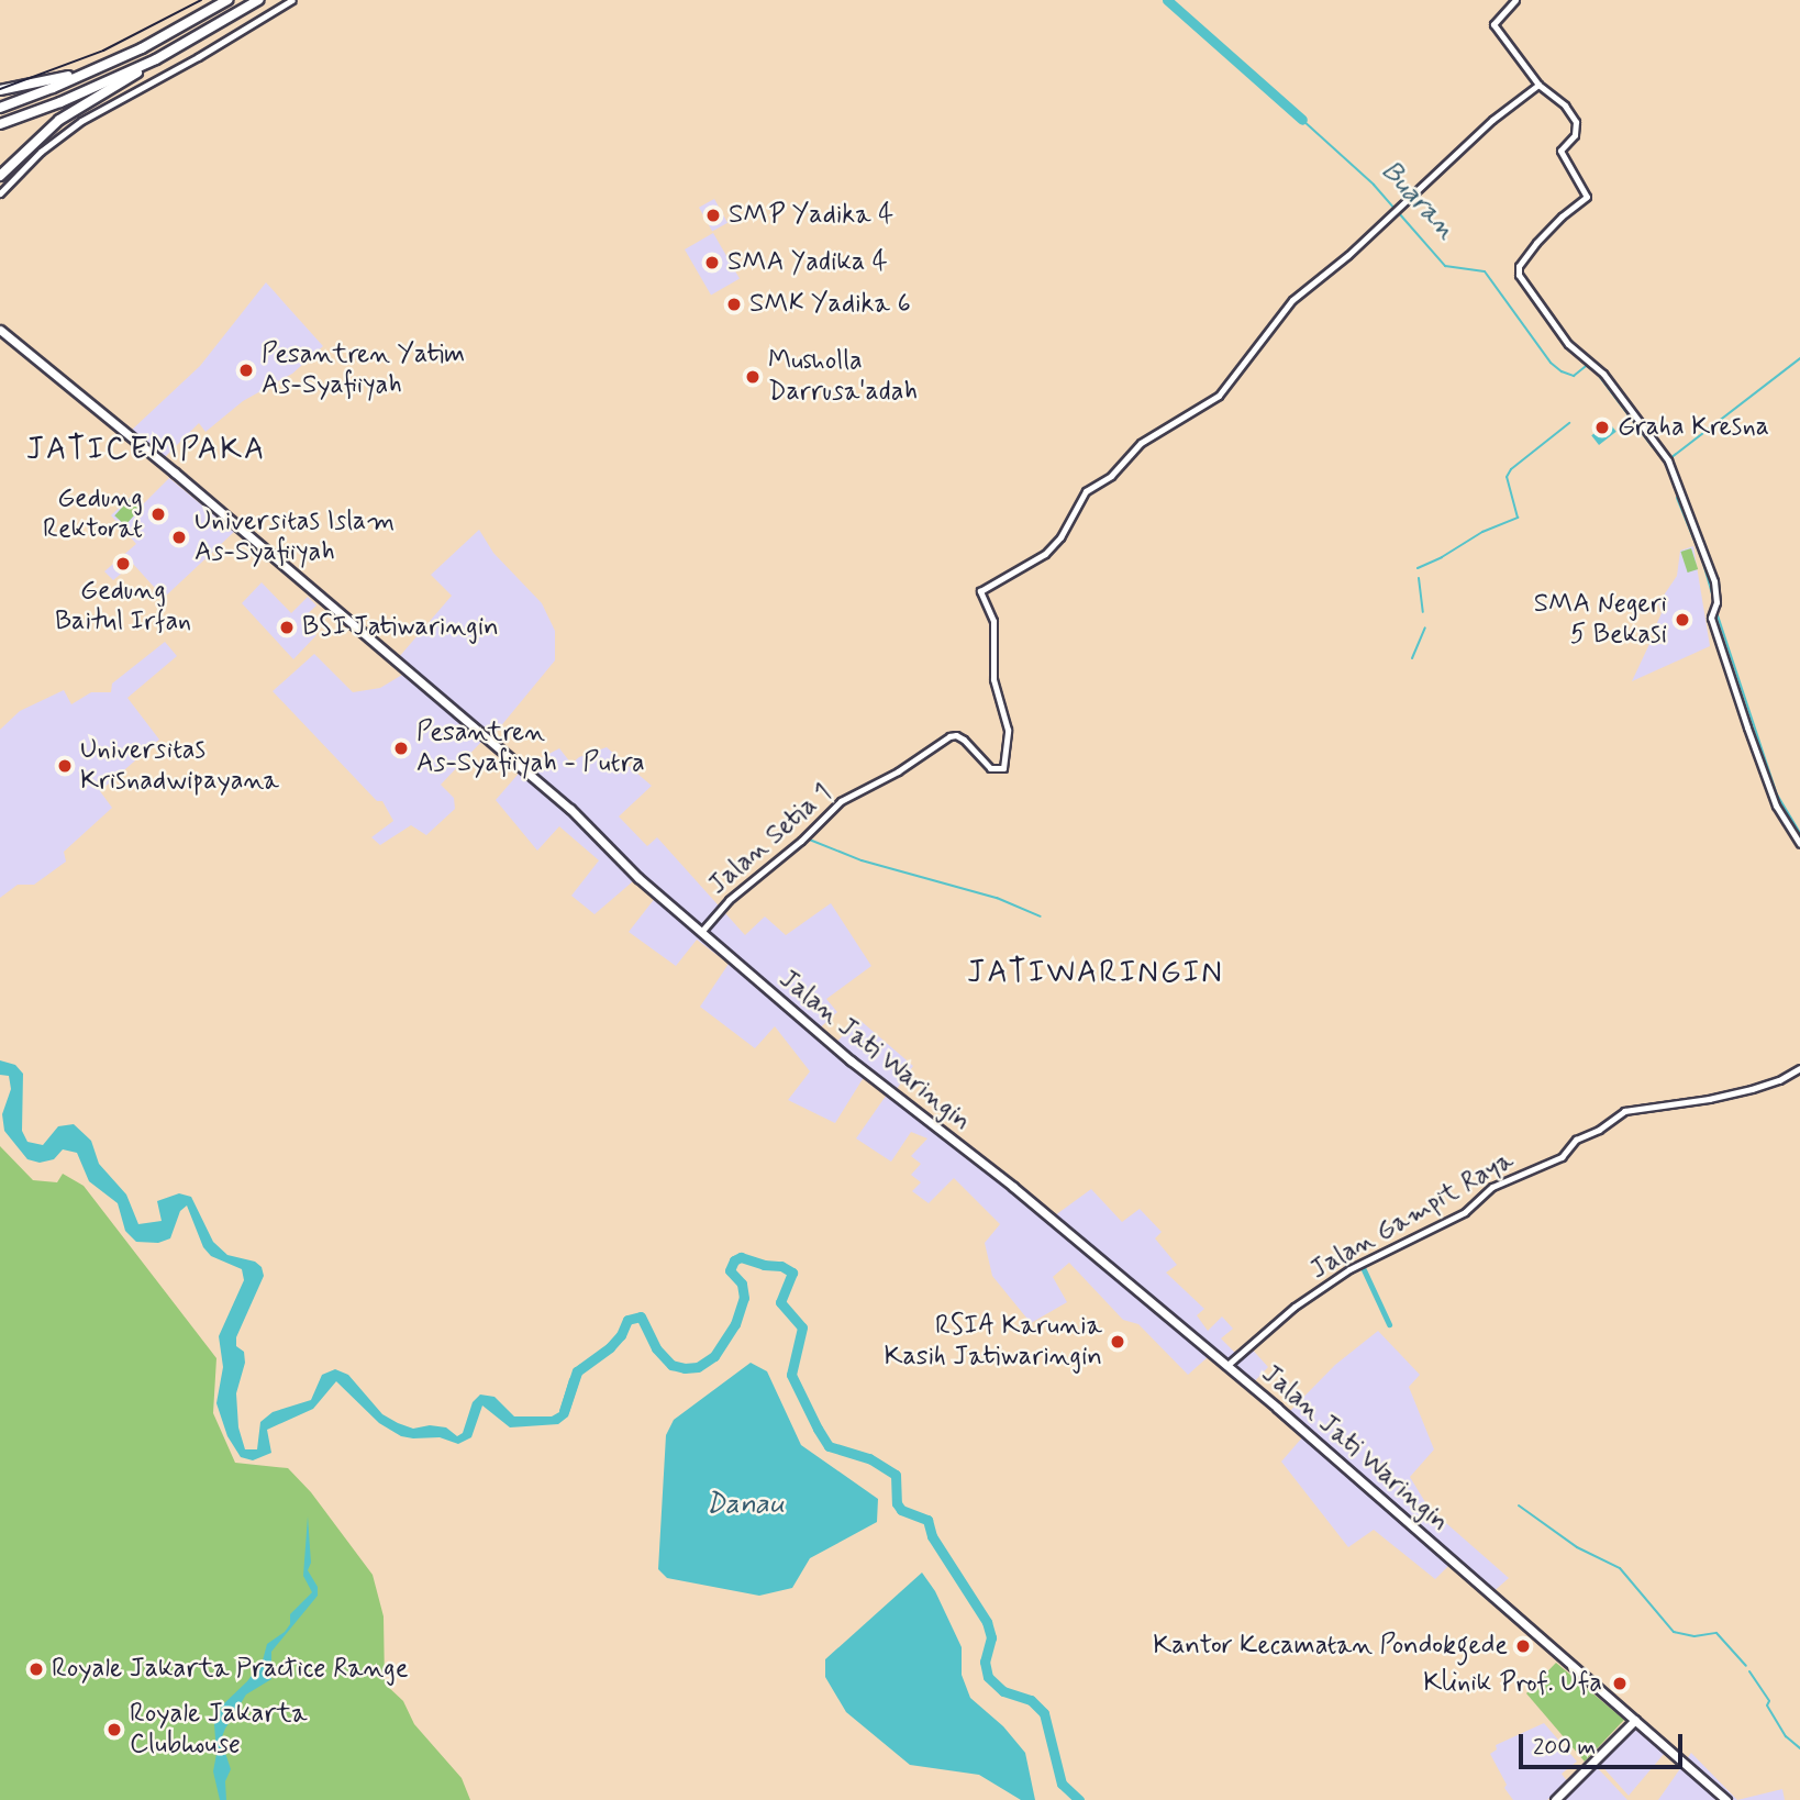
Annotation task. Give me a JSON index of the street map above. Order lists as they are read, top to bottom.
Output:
{
  "streets": {
    "main road": ["Jalan Jati Waringin"],
    "street": ["Jalan Setia 1", "Jalan Gampit Raya"]
  },
  "crossings": [
    ["Jalan Setia 1", "Jalan Jati Waringin"],
    ["Jalan Jati Waringin", "Jalan Gampit Raya"]
  ],
  "districts": ["JATICEMPAKA", "JATIWARINGIN"],
  "water": ["Buaran", "Danau"],
  "places": [
    "SMP Yadika 4",
    "SMA Yadika 4",
    "SMK Yadika 6",
    "Pesantren Yatim As-Syafiiyah",
    "Musholla Darrusa'adah",
    "Graha Kresna",
    "Gedung Rektorat",
    "Universitas Islam As-Syafiiyah",
    "Gedung Baitul Irfan",
    "SMA Negeri 5 Bekasi",
    "BSI Jatiwaringin",
    "Pesantren As-Syafiiyah - Putra",
    "Universitas Krisnadwipayana",
    "RSIA Karunia Kasih Jatiwaringin",
    "Kantor Kecamatan Pondokgede",
    "Royale Jakarta Practice Range",
    "Klinik Prof. Ufa",
    "Royale Jakarta Clubhouse"
  ],
  "scale_bar": "200 m"
}
